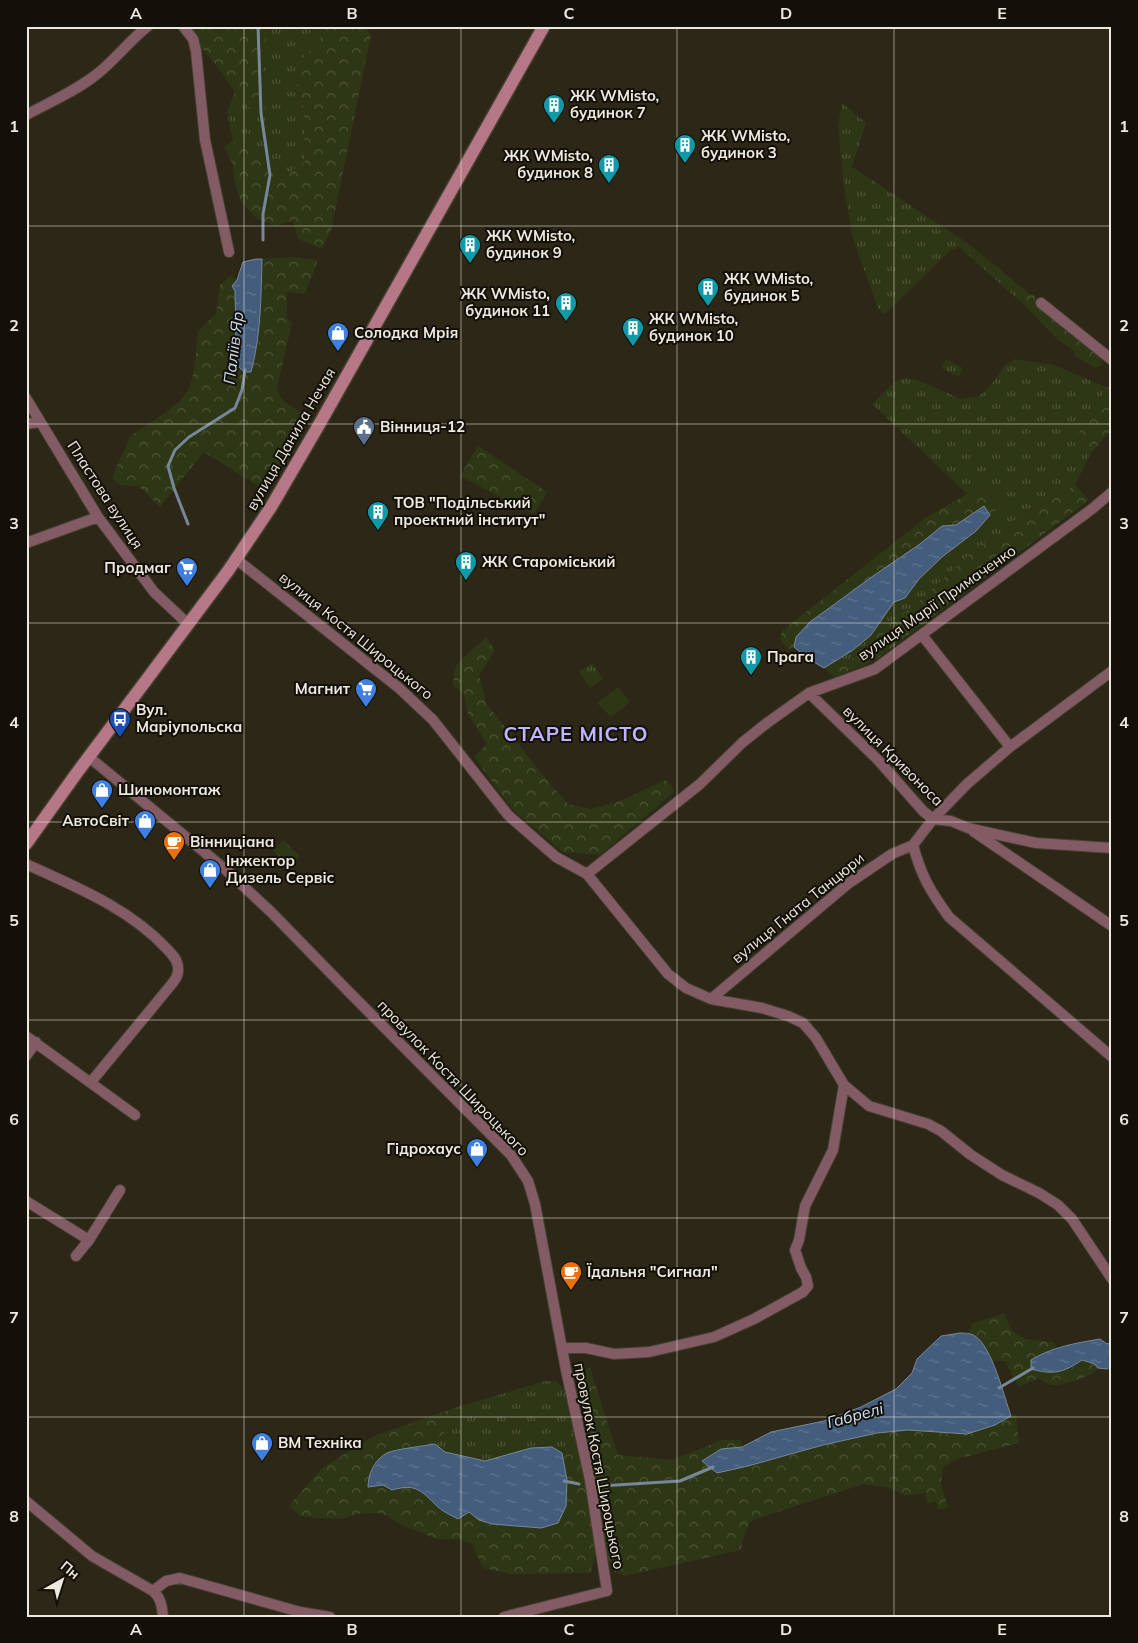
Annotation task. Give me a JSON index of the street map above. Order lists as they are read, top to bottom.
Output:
{
  "streets": {
    "main road": ["вулиця Данила Нечая"],
    "street": [
      "Пластова вулиця",
      "вулиця Марії Примаченко",
      "вулиця Костя Широцького",
      "вулиця Кривоноса",
      "вулиця Гната Танцюри",
      "провулок Костя Широцького"
    ]
  },
  "crossings": [
    ["вулиця Данила Нечая", "Пластова вулиця"],
    ["вулиця Данила Нечая", "вулиця Костя Широцького"],
    ["вулиця Данила Нечая", "провулок Костя Широцького"],
    ["вулиця Марії Примаченко", "вулиця Костя Широцького"],
    ["вулиця Марії Примаченко", "вулиця Кривоноса"],
    ["вулиця Костя Широцького", "вулиця Гната Танцюри"]
  ],
  "districts": ["СТАРЕ МІСТО"],
  "water": ["Паліїв Яр", "Габрелі"],
  "places": {
    "building": [
      "ЖК WMisto, будинок 7",
      "ЖК WMisto, будинок 3",
      "ЖК WMisto, будинок 8",
      "ЖК WMisto, будинок 9",
      "ЖК WMisto, будинок 5",
      "ЖК WMisto, будинок 11",
      "ЖК WMisto, будинок 10",
      "ТОВ \"Подільський проектний інститут\"",
      "ЖК Староміський",
      "Прага"
    ],
    "shop": [
      "Солодка Мрія",
      "Шиномонтаж",
      "АвтоСвіт",
      "Інжектор Дизель Сервіс",
      "Гідрохаус",
      "ВМ Техніка"
    ],
    "public building": ["Вінниця-12"],
    "supermarket": ["Продмаг", "Магнит"],
    "bus stop": ["Вул. Маріупольска"],
    "cafe": ["Вінниціана", "Їдальня \"Сигнал\""]
  },
  "north": "top right",
  "grid": {
    "columns": [
      "A",
      "B",
      "C",
      "D",
      "E"
    ],
    "rows": [
      "1",
      "2",
      "3",
      "4",
      "5",
      "6",
      "7",
      "8"
    ]
  }
}
